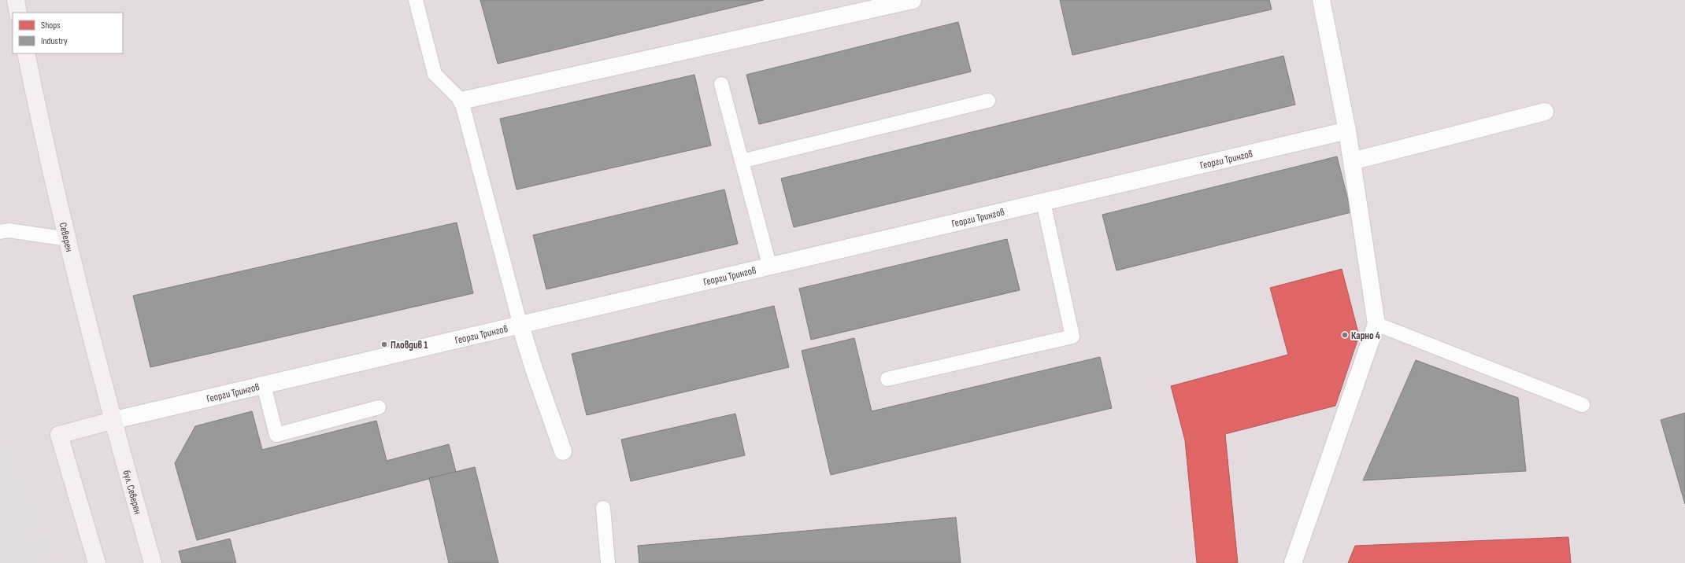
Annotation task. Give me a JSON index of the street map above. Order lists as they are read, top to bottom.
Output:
{
  "streets": {
    "main road": ["Северен", "бул. Северен"],
    "street": ["Георги Трингов"]
  },
  "crossings": [
    ["Георги Трингов", "Северен"],
    ["Георги Трингов", "бул. Северен"],
    ["Северен", "бул. Северен"]
  ],
  "places": ["Карно 4", "Пловдив 1"],
  "legend": ["Shops", "Industry"]
}
